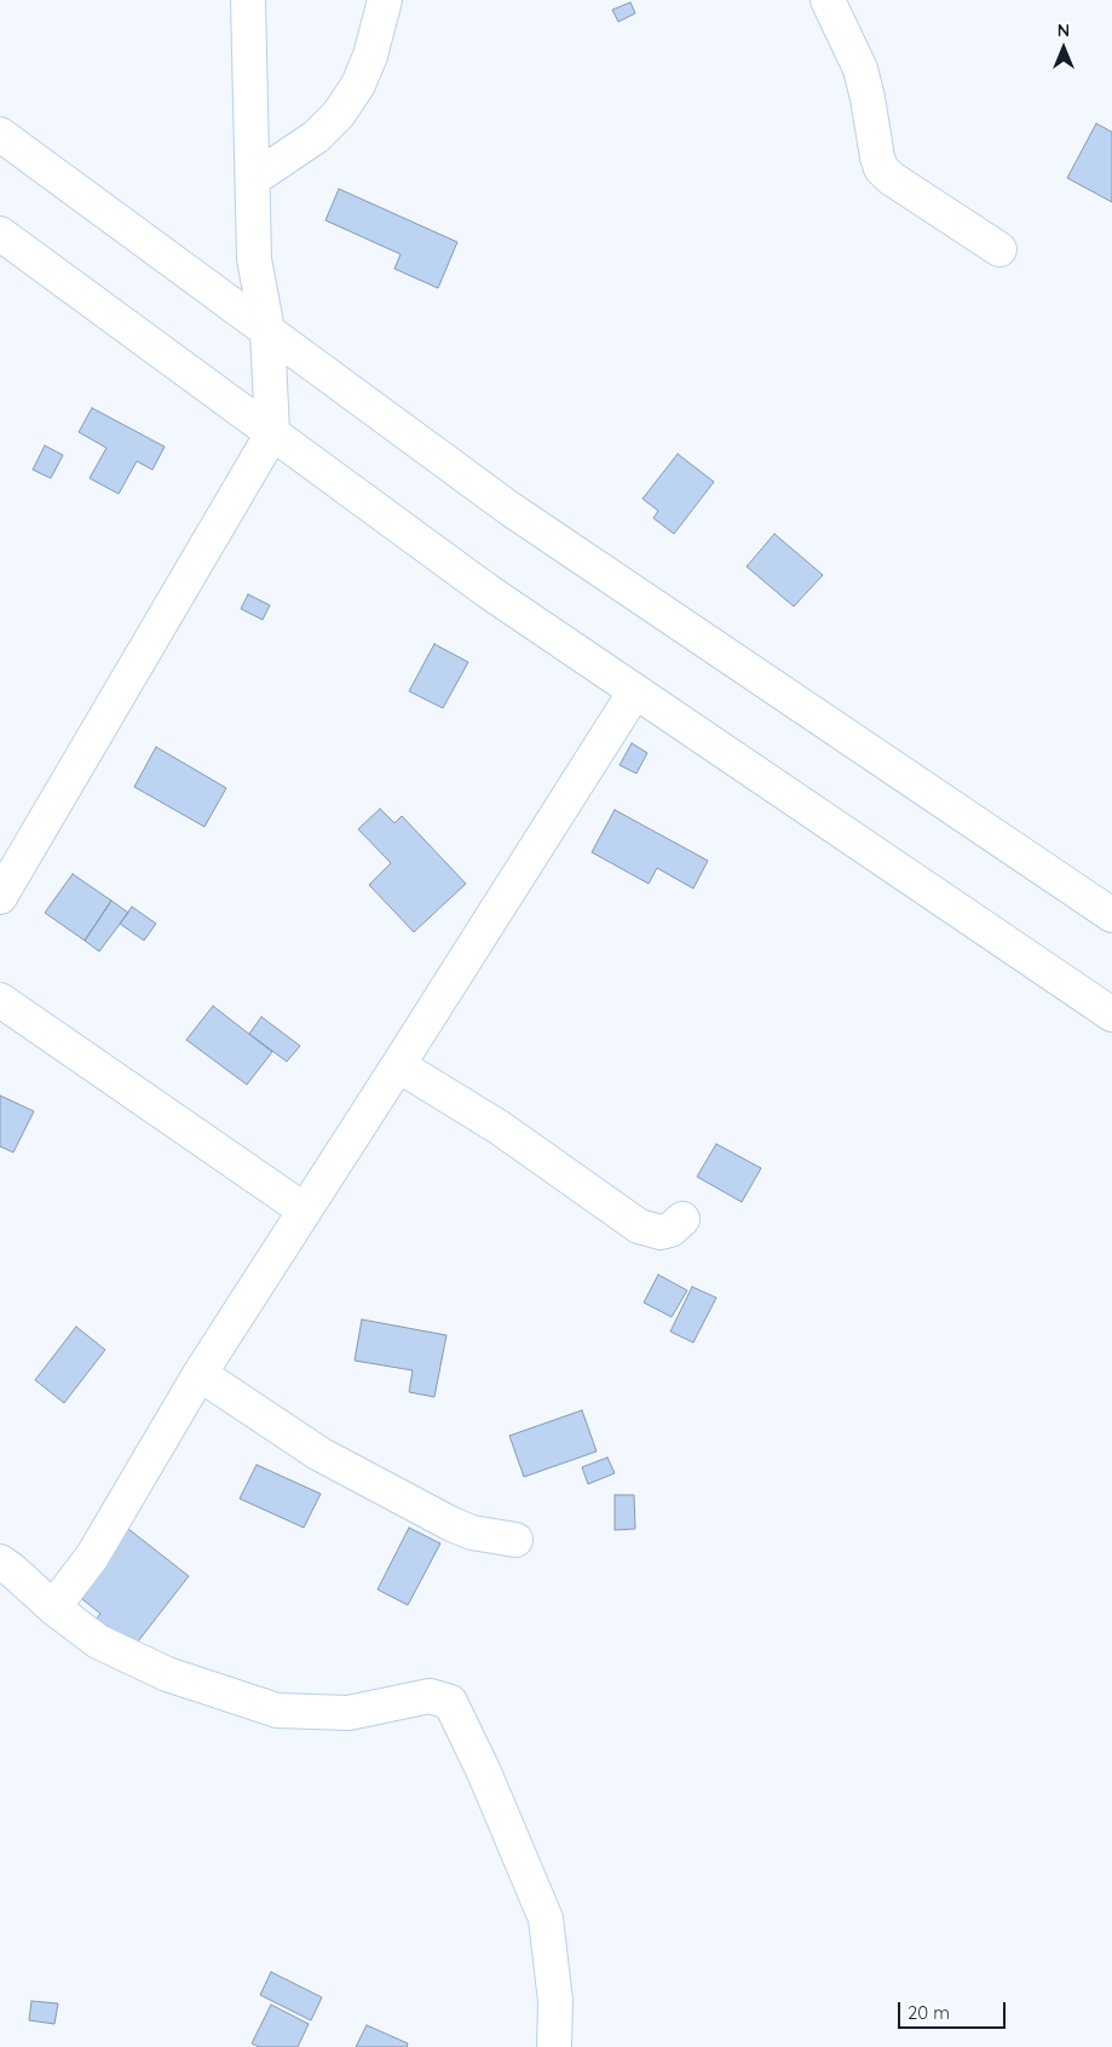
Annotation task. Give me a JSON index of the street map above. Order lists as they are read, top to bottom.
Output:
{
  "scale_bar": "20 m",
  "north": "top"
}
